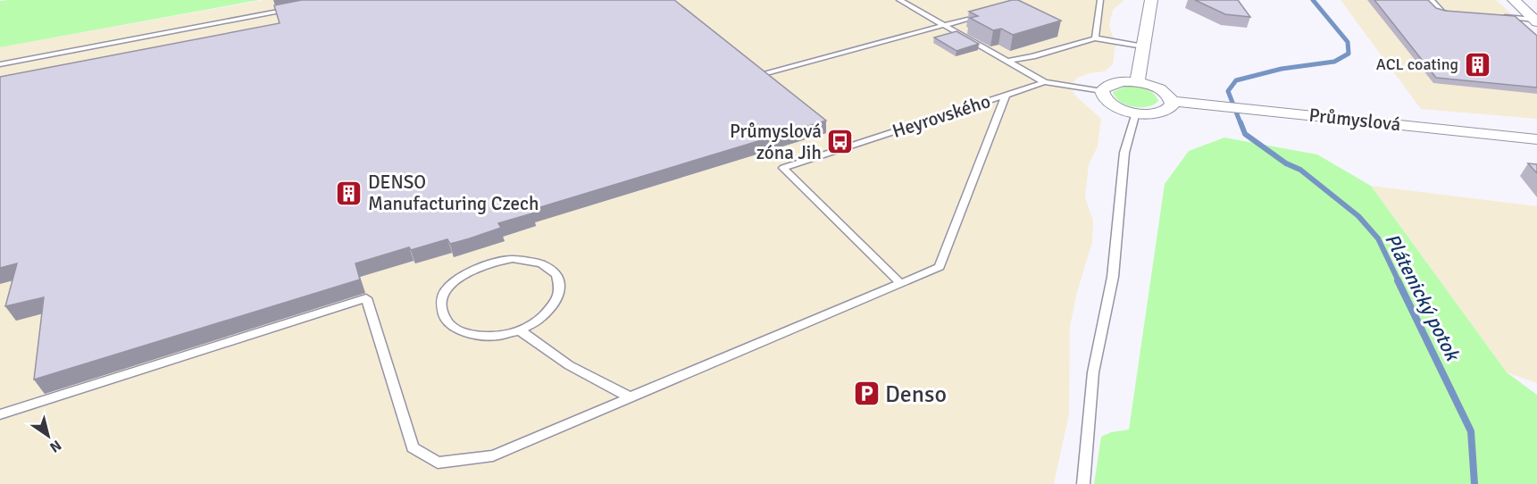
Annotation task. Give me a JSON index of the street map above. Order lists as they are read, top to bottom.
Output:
{
  "streets": {
    "street": ["Průmyslová"],
    "lane": ["Heyrovského"]
  },
  "water": ["Plátenický potok"],
  "places": {
    "building": ["ACL coating", "DENSO Manufacturing Czech"],
    "bus stop": ["Průmyslová zóna Jih"],
    "parking": ["Denso"]
  },
  "north": "bottom right"
}
